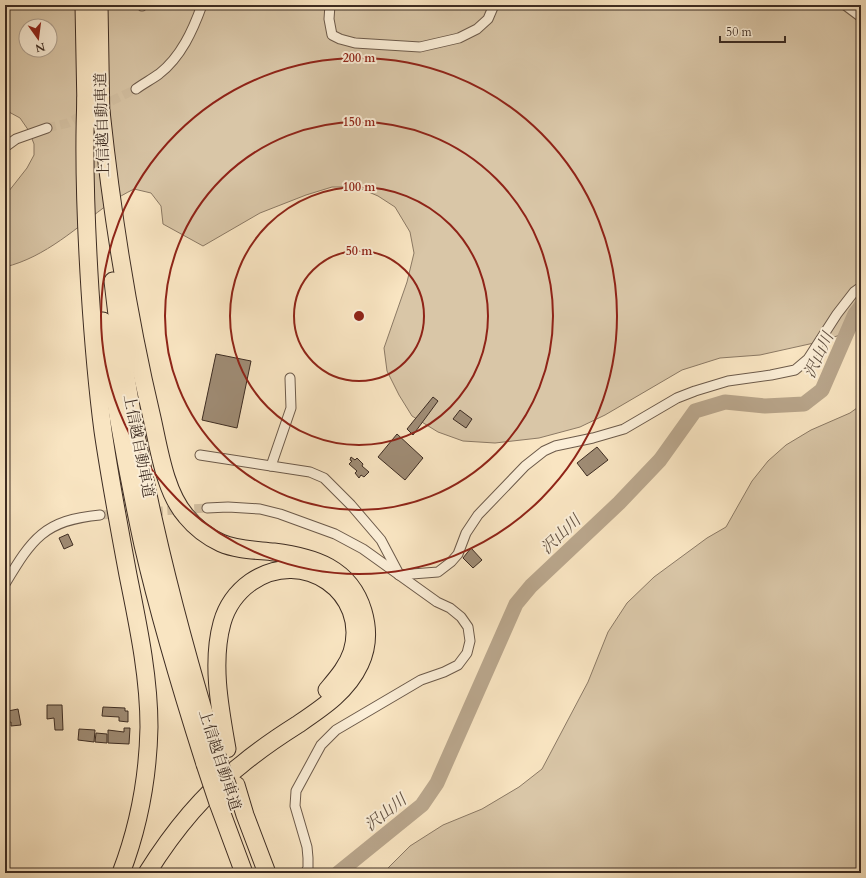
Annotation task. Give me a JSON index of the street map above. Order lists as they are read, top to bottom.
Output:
{
  "streets": {
    "highway": ["上信越自動車道"]
  },
  "water": ["沢山川"],
  "scale_bar": "50 m",
  "north": "bottom",
  "rings": [
    "200 m",
    "150 m",
    "100 m",
    "50 m"
  ]
}
